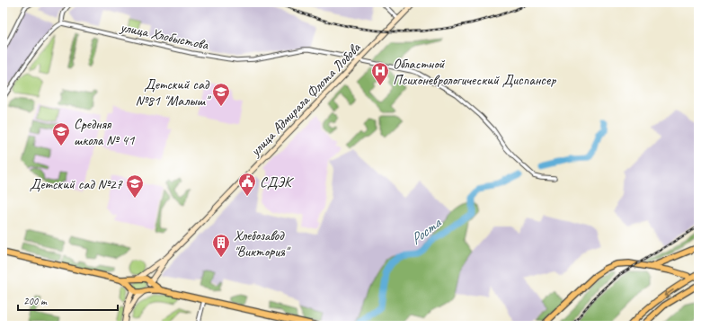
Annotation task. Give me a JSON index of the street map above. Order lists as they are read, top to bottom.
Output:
{
  "streets": {
    "street": ["улица Хлобыстова", "улица Адмирала Флота Лобова"]
  },
  "crossings": [
    ["улица Хлобыстова", "улица Адмирала Флота Лобова"]
  ],
  "water": ["Роста"],
  "places": {
    "hospital": ["Областной Психоневрологический Диспансер"],
    "school or university": ["Детский сад №81 \"Малыш\"", "Средняя школа № 41", "Детский сад №27"],
    "public building": ["СДЭК"],
    "building": ["Хлебозавод \"Виктория\""]
  },
  "scale_bar": "200 m"
}
